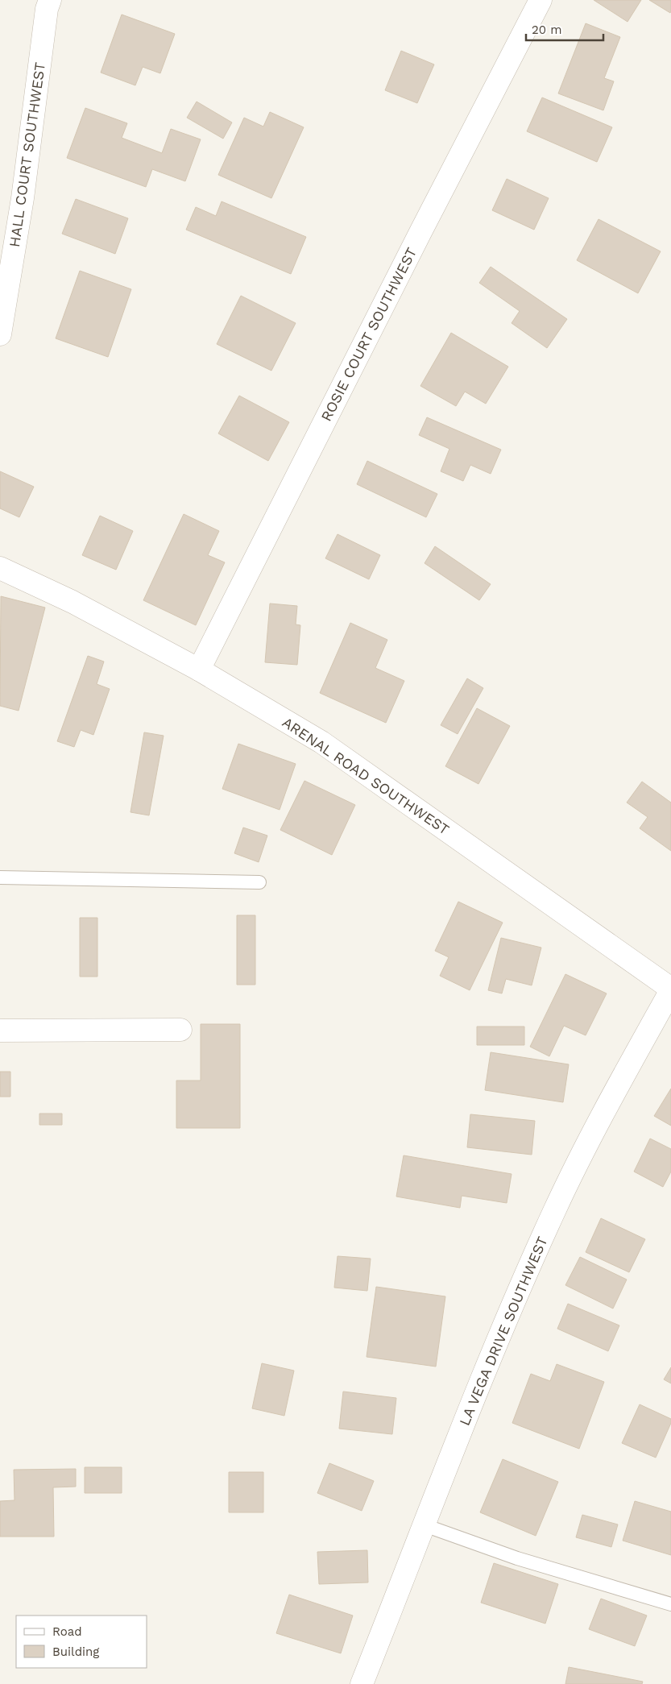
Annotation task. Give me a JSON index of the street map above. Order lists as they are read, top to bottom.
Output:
{
  "streets": {
    "street": [
      "HALL COURT SOUTHWEST",
      "ROSIE COURT SOUTHWEST",
      "ARENAL ROAD SOUTHWEST",
      "LA VEGA DRIVE SOUTHWEST"
    ]
  },
  "crossings": [
    ["ROSIE COURT SOUTHWEST", "ARENAL ROAD SOUTHWEST"],
    ["ARENAL ROAD SOUTHWEST", "LA VEGA DRIVE SOUTHWEST"]
  ],
  "legend": ["Road", "Building"],
  "scale_bar": "20 m"
}
